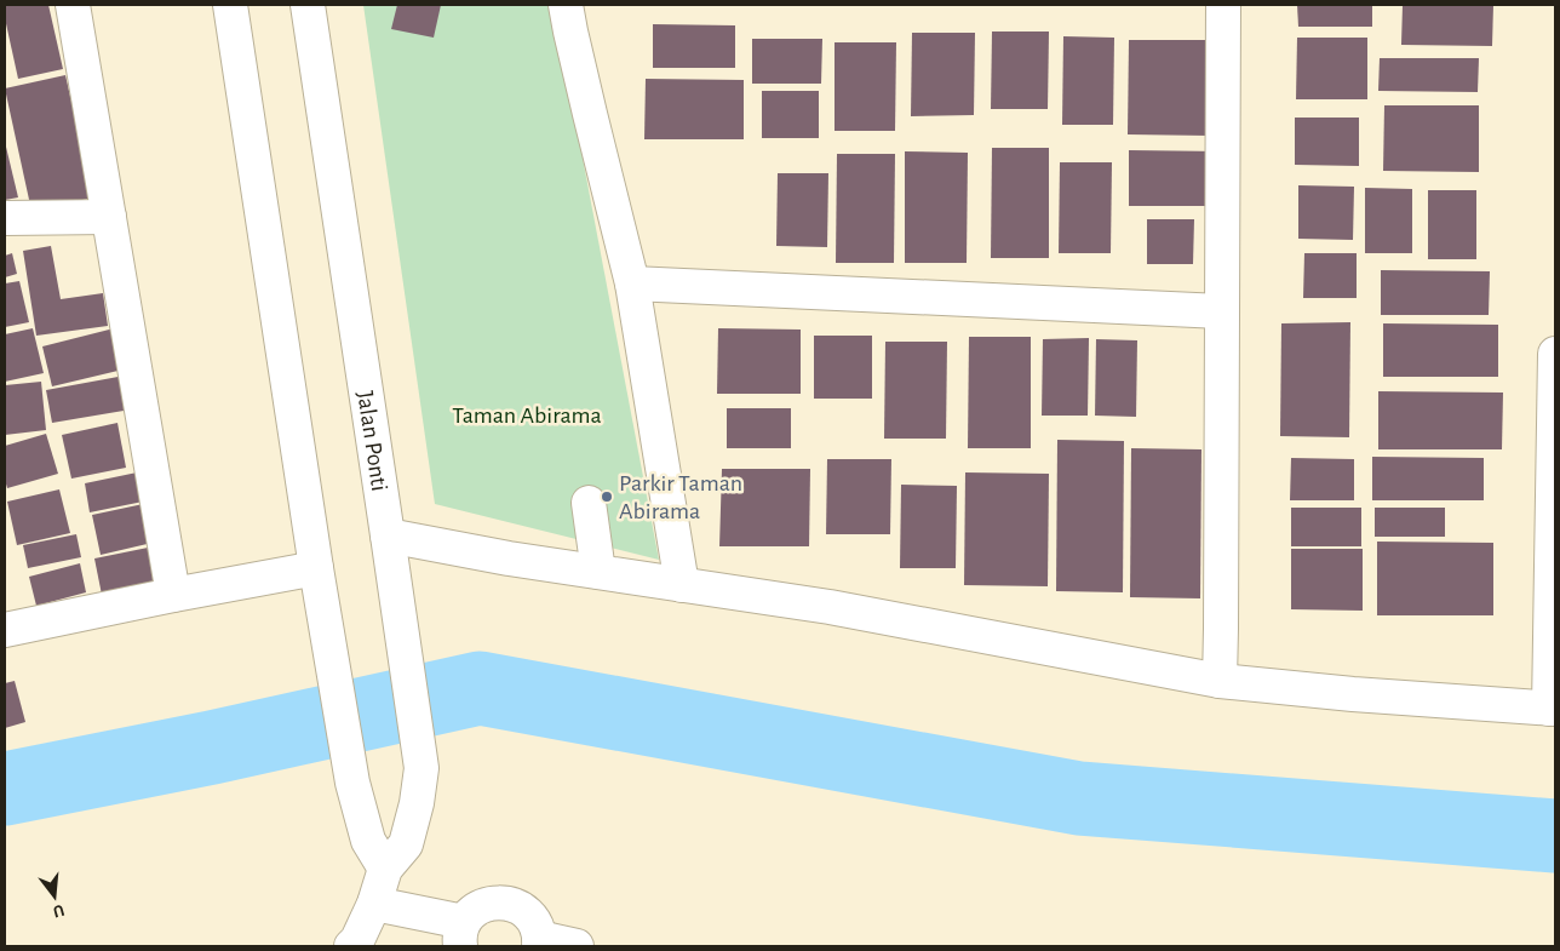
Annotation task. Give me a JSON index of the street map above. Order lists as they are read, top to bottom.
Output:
{
  "streets": {
    "street": ["Jalan Ponti"]
  },
  "parks": ["Taman Abirama"],
  "places": ["Parkir Taman Abirama"],
  "north": "bottom"
}
